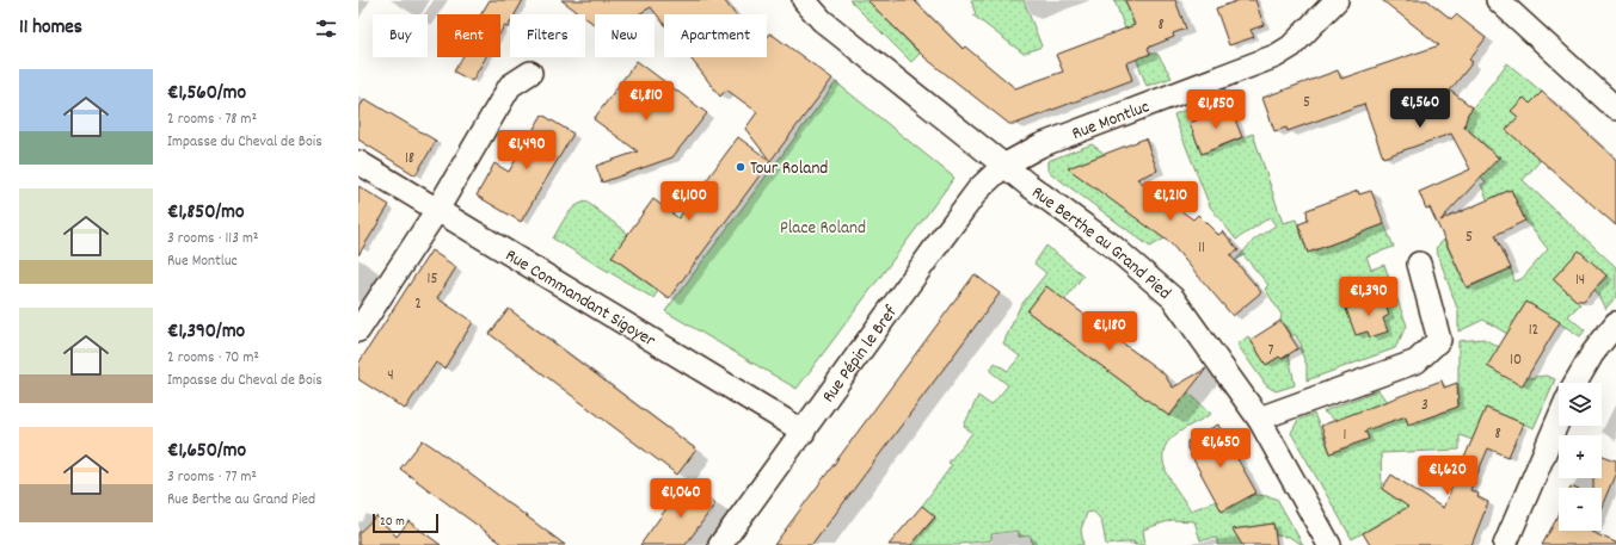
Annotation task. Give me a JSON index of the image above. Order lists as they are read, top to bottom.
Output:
{
  "streets": {
    "street": [
      "Rue Montluc",
      "Rue Berthe au Grand Pied",
      "Rue Commandant Sigoyer",
      "Rue Pépin le Bref"
    ]
  },
  "crossings": [
    ["Rue Montluc", "Rue Berthe au Grand Pied"],
    ["Rue Montluc", "Rue Pépin le Bref"],
    ["Rue Berthe au Grand Pied", "Rue Pépin le Bref"],
    ["Rue Commandant Sigoyer", "Rue Pépin le Bref"]
  ],
  "parks": ["Place Roland"],
  "places": ["Tour Roland"],
  "house_numbers": [
    "8",
    "5",
    "18",
    "5",
    "11",
    "15",
    "14",
    "2",
    "12",
    "7",
    "10",
    "4",
    "3",
    "8",
    "1"
  ],
  "scale_bar": "20 m",
  "page": {
    "heading": "11 homes",
    "chip": [
      "Buy",
      "Rent",
      "Filters",
      "New",
      "Apartment"
    ],
    "list": [
      {
        "name": "€1,560/mo",
        "note": "2 rooms · 78 m² · Impasse du Cheval de Bois"
      },
      {
        "name": "€1,850/mo",
        "note": "3 rooms · 113 m² · Rue Montluc"
      },
      {
        "name": "€1,390/mo",
        "note": "2 rooms · 70 m² · Impasse du Cheval de Bois"
      },
      {
        "name": "€1,650/mo",
        "note": "3 rooms · 77 m² · Rue Berthe au Grand Pied"
      }
    ],
    "price": [
      "€1,810",
      "€1,560",
      "€1,850",
      "€1,490",
      "€1,100",
      "€1,210",
      "€1,390",
      "€1,180",
      "€1,650",
      "€1,620",
      "€1,060"
    ],
    "map_buttons": ["+", "−"],
    "scale": "20 m"
  }
}
